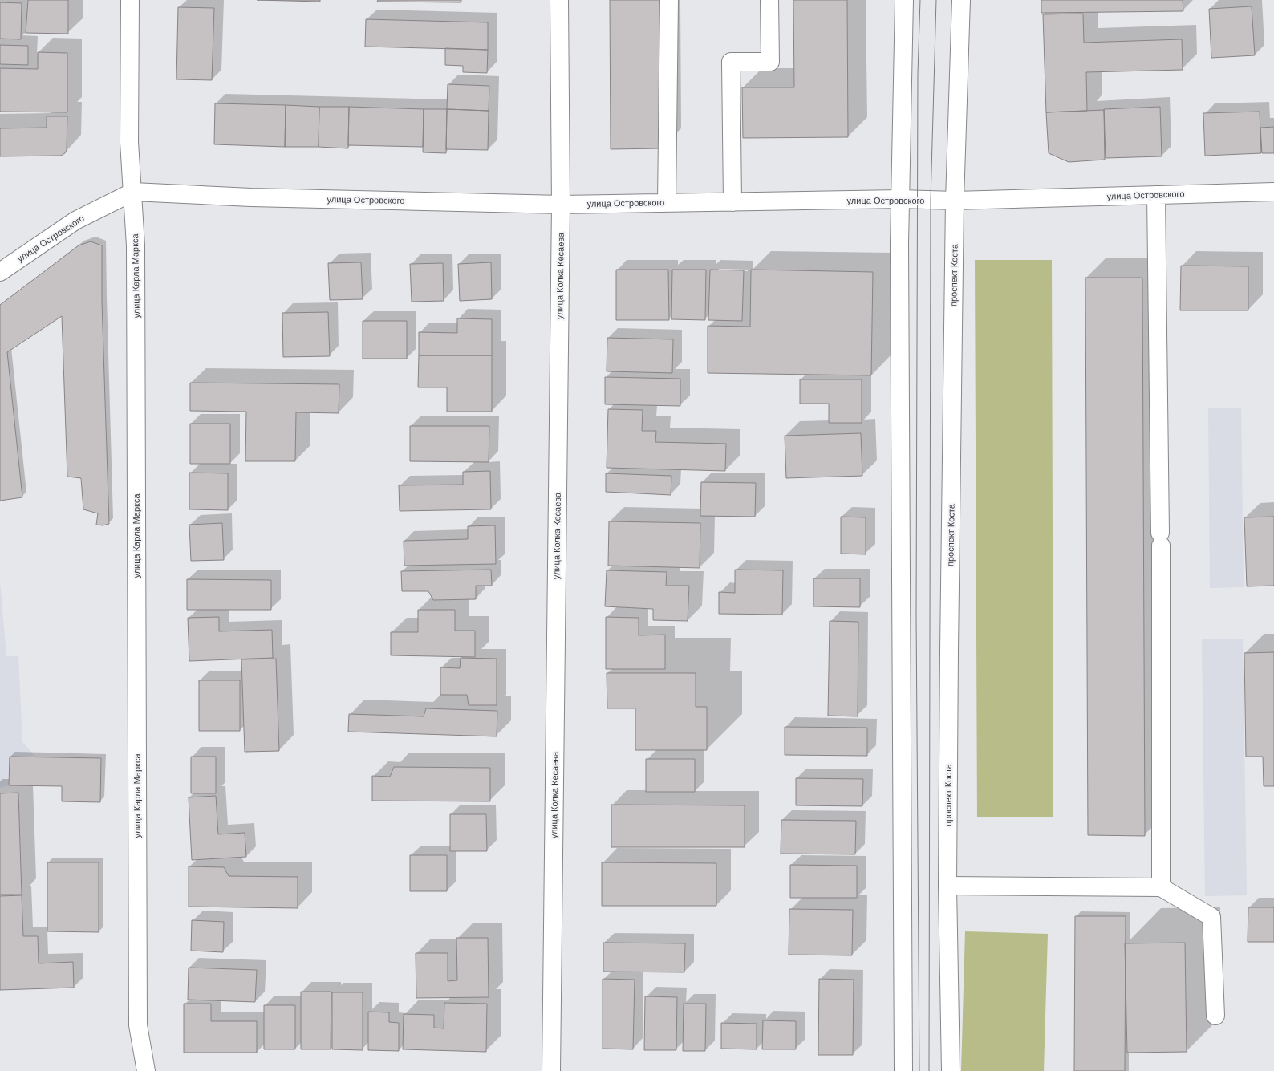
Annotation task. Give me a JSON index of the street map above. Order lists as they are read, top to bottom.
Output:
{
  "streets": {
    "street": [
      "улица Островского",
      "проспект Коста",
      "улица Карла Маркса",
      "улица Колка Кесаева"
    ]
  },
  "crossings": [
    ["улица Островского", "проспект Коста"],
    ["улица Островского", "улица Карла Маркса"],
    ["улица Островского", "улица Колка Кесаева"]
  ]
}
